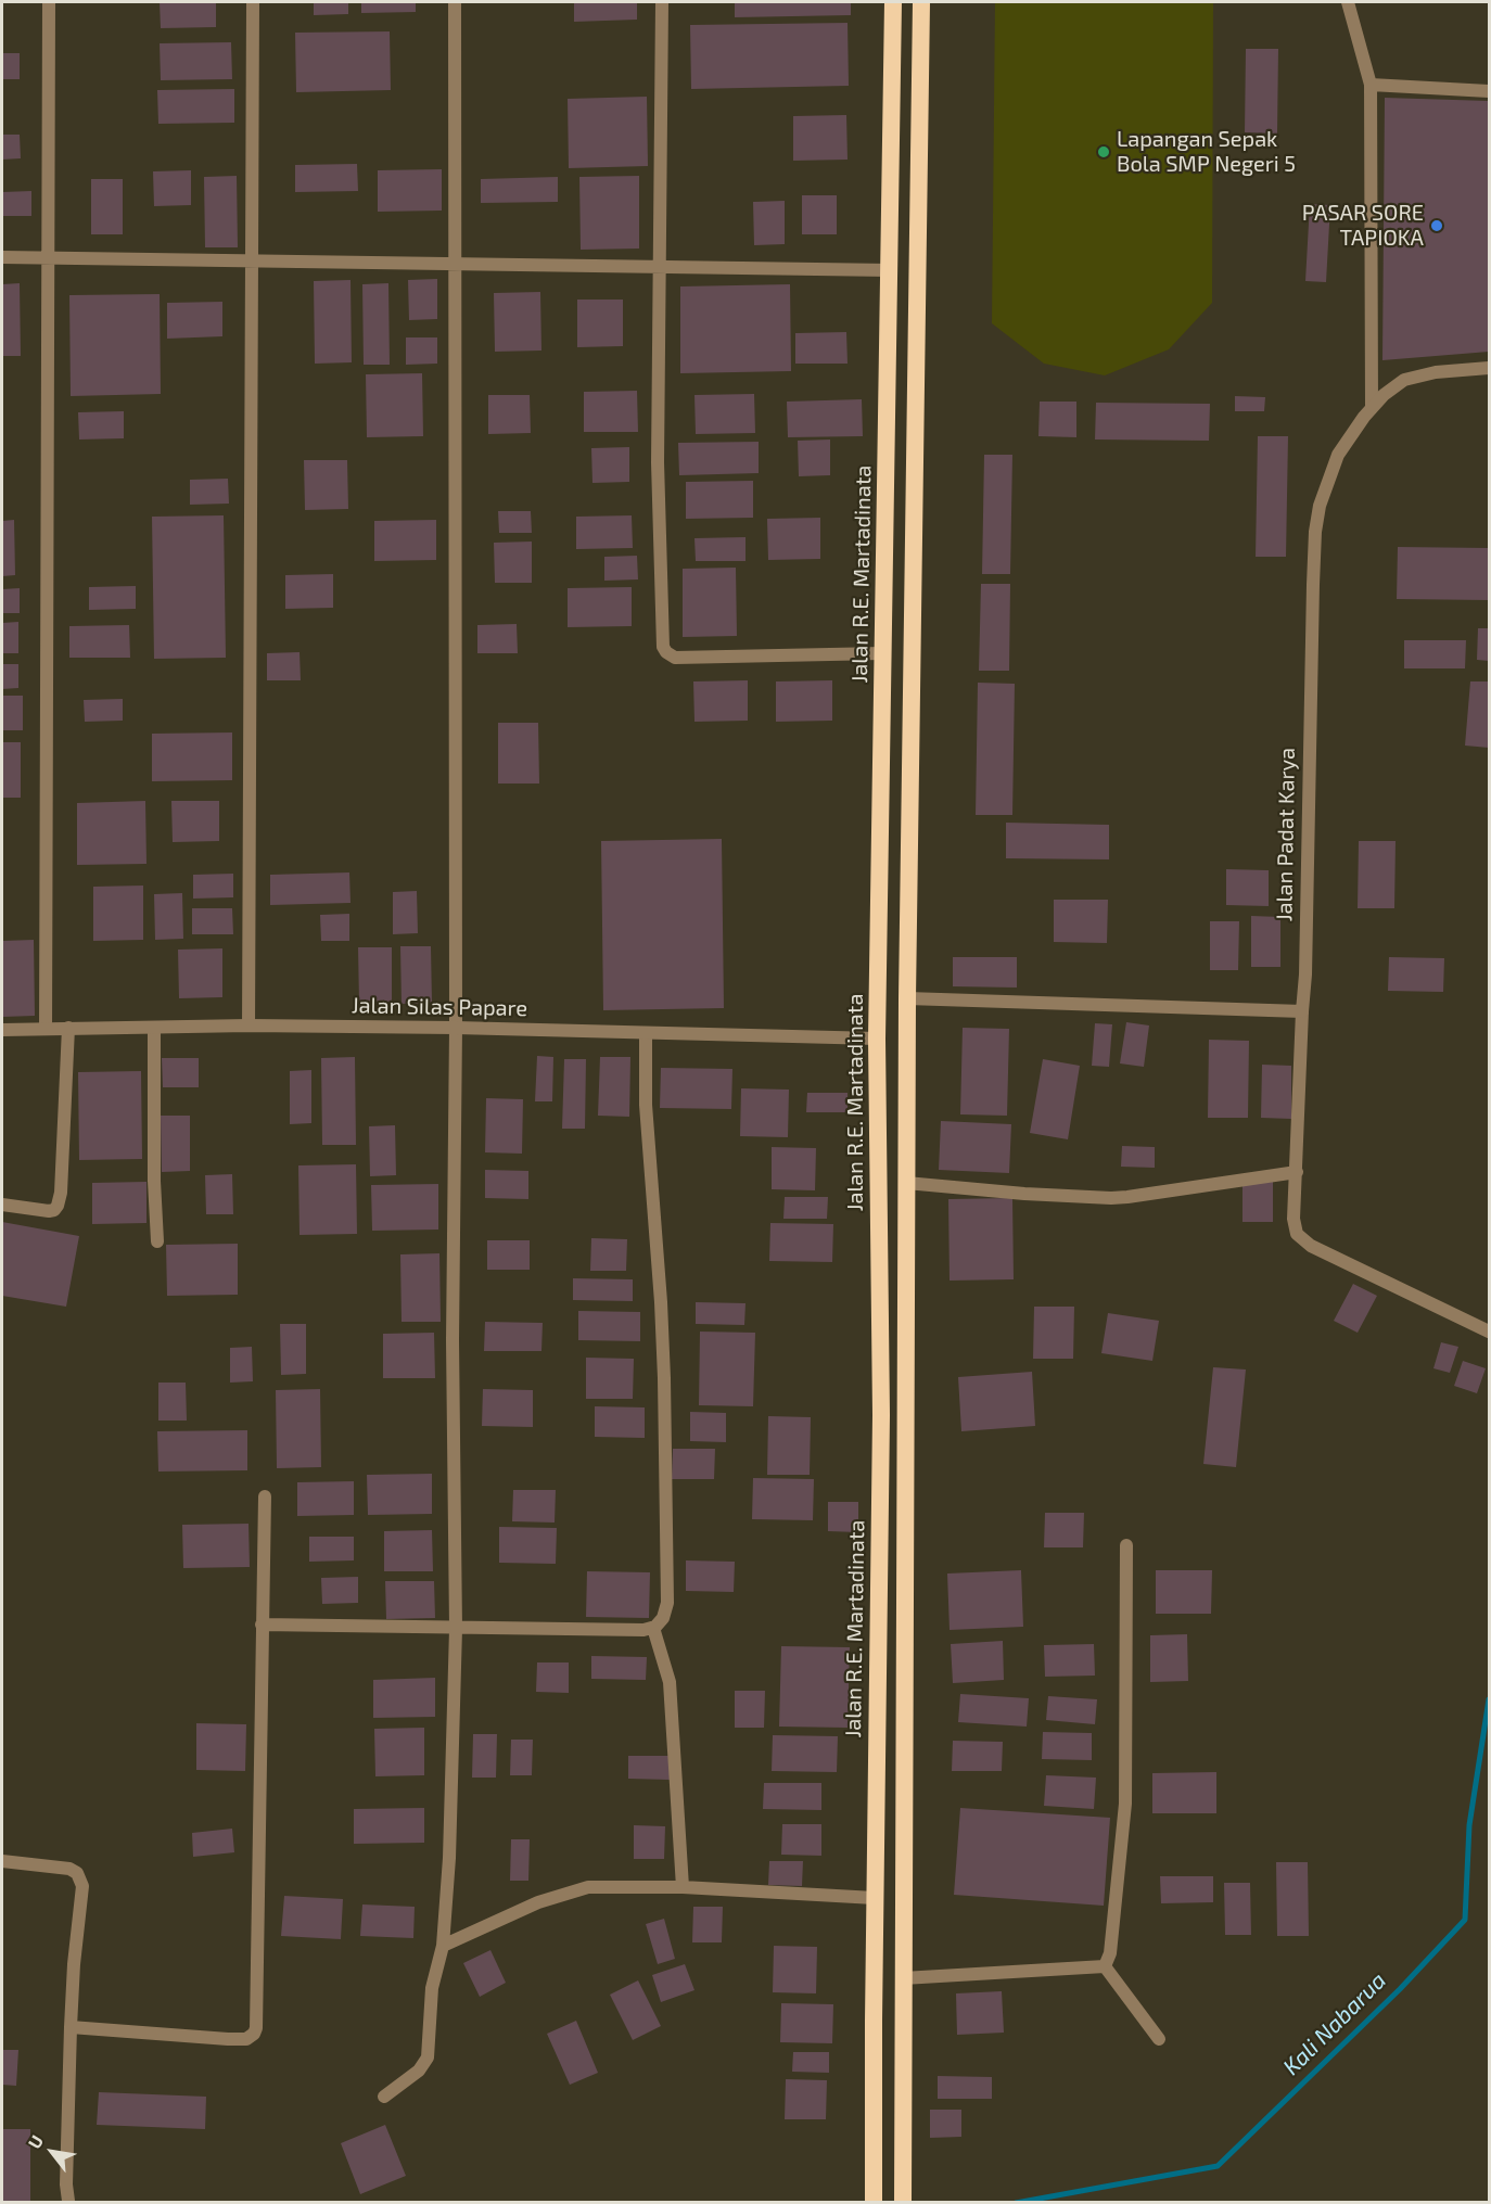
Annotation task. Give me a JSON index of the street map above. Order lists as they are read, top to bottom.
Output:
{
  "streets": {
    "highway": ["Jalan R.E. Martadinata"],
    "street": ["Jalan Padat Karya", "Jalan Silas Papare"]
  },
  "crossings": [
    ["Jalan R.E. Martadinata", "Jalan Silas Papare"]
  ],
  "water": ["Kali Nabarua"],
  "places": ["Lapangan Sepak Bola SMP Negeri 5", "PASAR SORE TAPIOKA"],
  "north": "top left"
}
